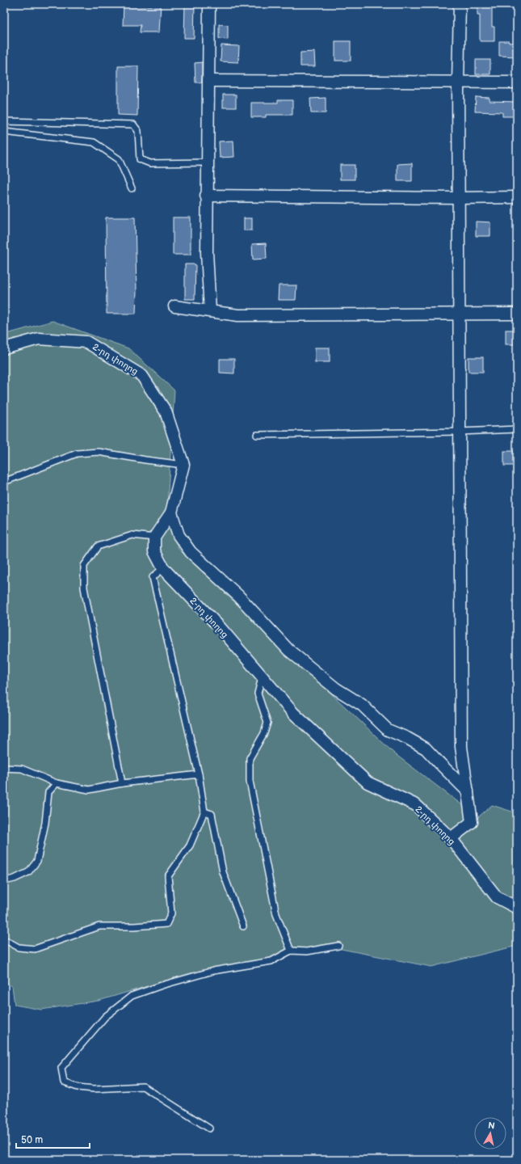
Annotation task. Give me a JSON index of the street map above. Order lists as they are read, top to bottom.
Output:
{
  "streets": {
    "street": ["2-րդ փողոց"]
  },
  "scale_bar": "50 m",
  "north": "top"
}
